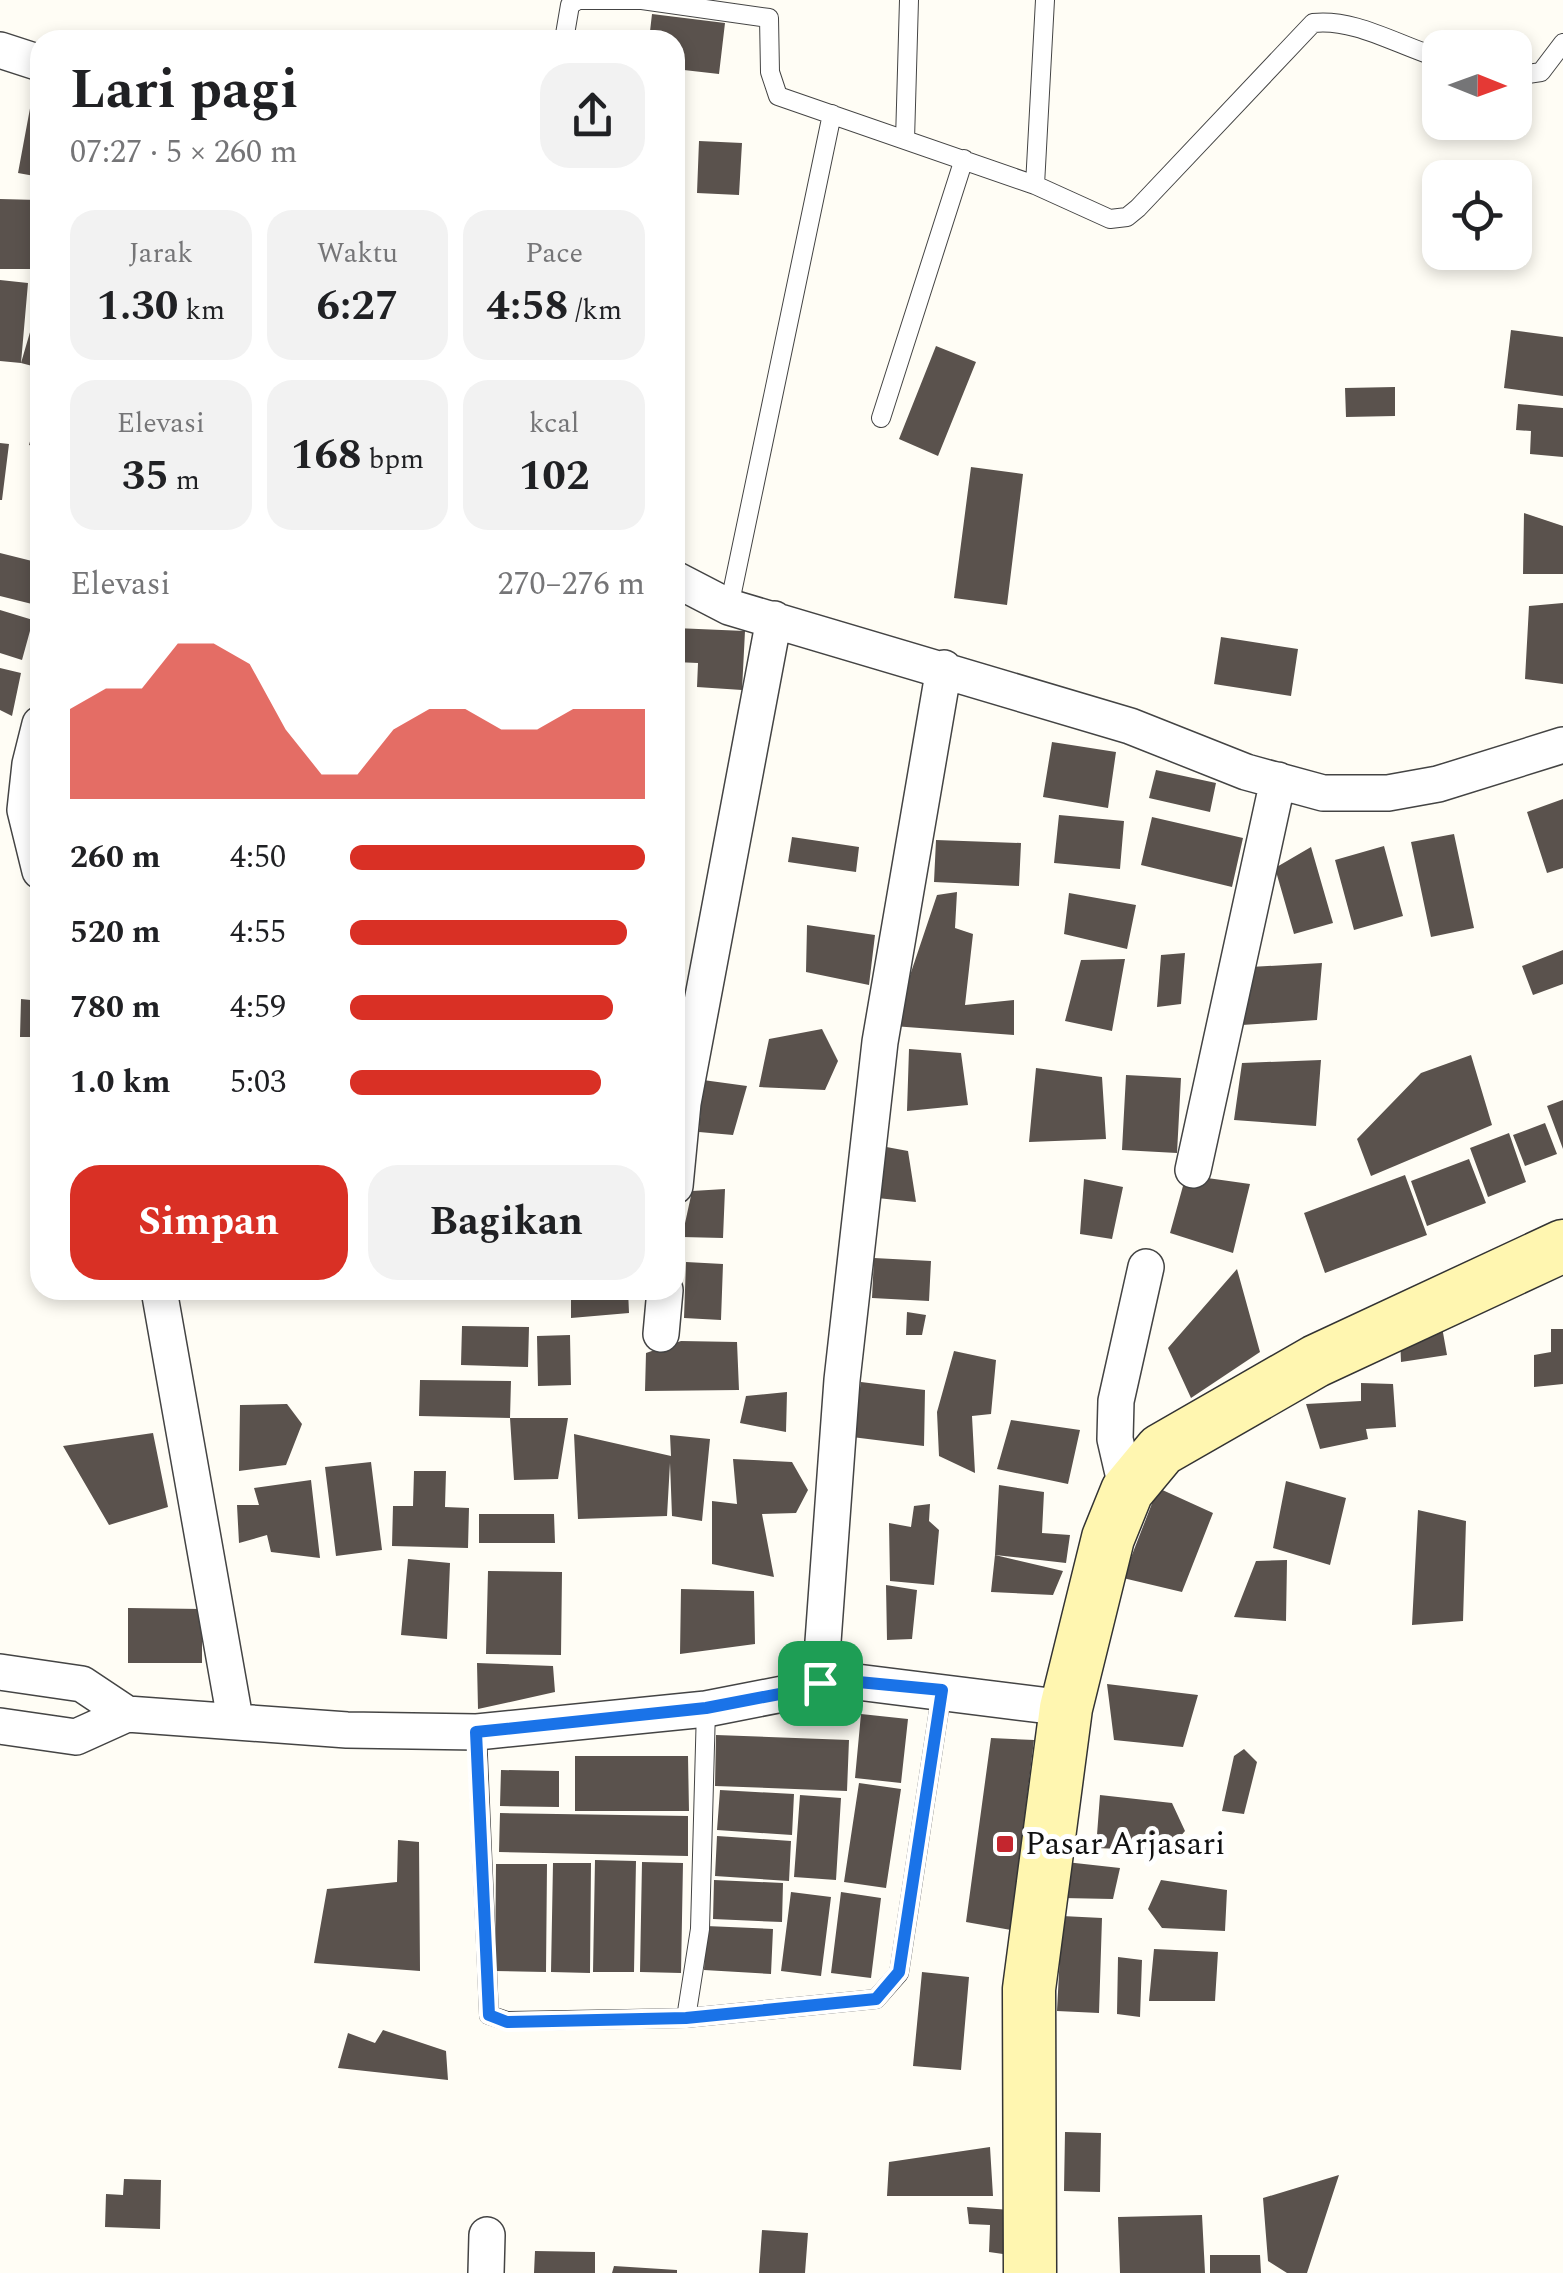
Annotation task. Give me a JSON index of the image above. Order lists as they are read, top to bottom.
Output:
{
  "places": {
    "transit": ["Pasar Arjasari"]
  },
  "north": "right",
  "page": {
    "heading": ["Lari pagi", "07:27 · 5 × 260 m"],
    "stats": [
      ["Jarak", "1.30 km"],
      ["Waktu", "6:27"],
      ["Pace", "4:58 /km"],
      ["Elevasi", "35 m"],
      ["168 bpm"],
      ["kcal", "102"]
    ],
    "chart": ["Elevasi", "270–276 m"],
    "list": [
      {
        "name": "260 m",
        "note": "4:50"
      },
      {
        "name": "520 m",
        "note": "4:55"
      },
      {
        "name": "780 m",
        "note": "4:59"
      },
      {
        "name": "1.0 km",
        "note": "5:03"
      }
    ],
    "buttons": ["Simpan", "Bagikan"]
  }
}
